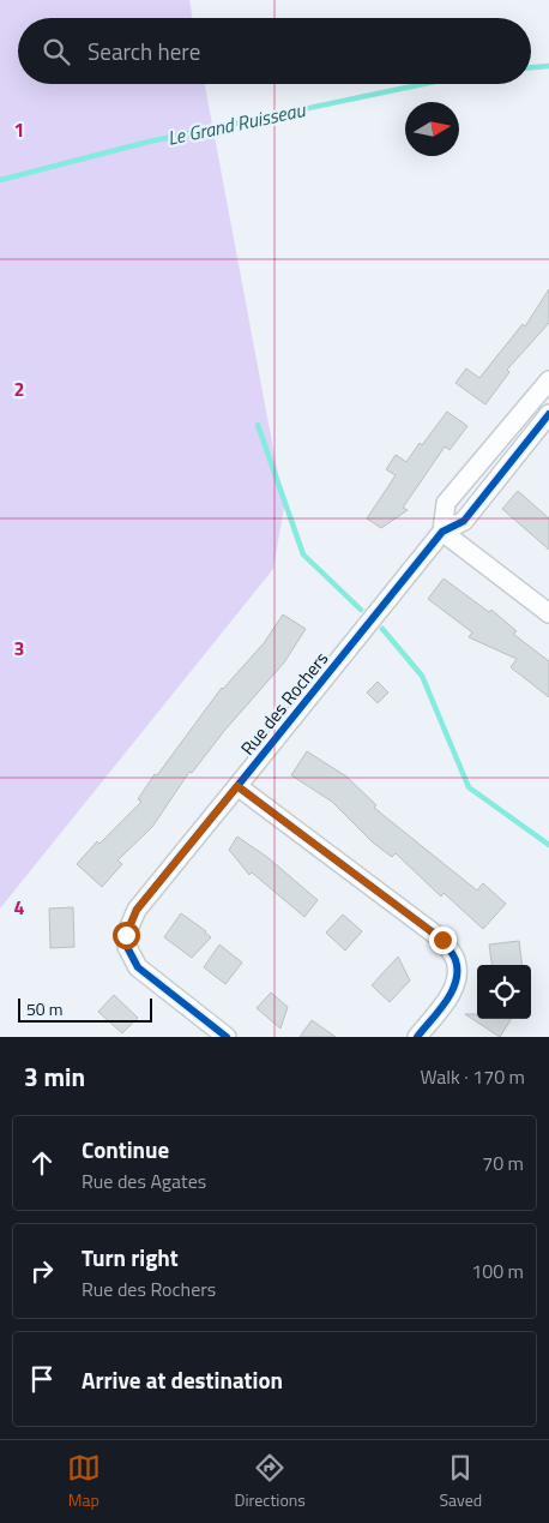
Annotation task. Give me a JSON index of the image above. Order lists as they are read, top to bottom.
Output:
{
  "streets": {
    "street": ["Rue des Rochers"]
  },
  "water": ["Le Grand Ruisseau"],
  "scale_bar": "50 m",
  "north": "right",
  "page": {
    "search": "Search here",
    "scale": "50 m",
    "heading": ["3 min", "Walk · 170 m"],
    "list": [
      ["Continue", "Rue des Agates", "70 m"],
      ["Turn right", "Rue des Rochers", "100 m"],
      "Arrive at destination"
    ],
    "nav": ["Map", "Directions", "Saved"]
  },
  "grid": {
    "rows": [
      "1",
      "2",
      "3",
      "4"
    ]
  }
}
